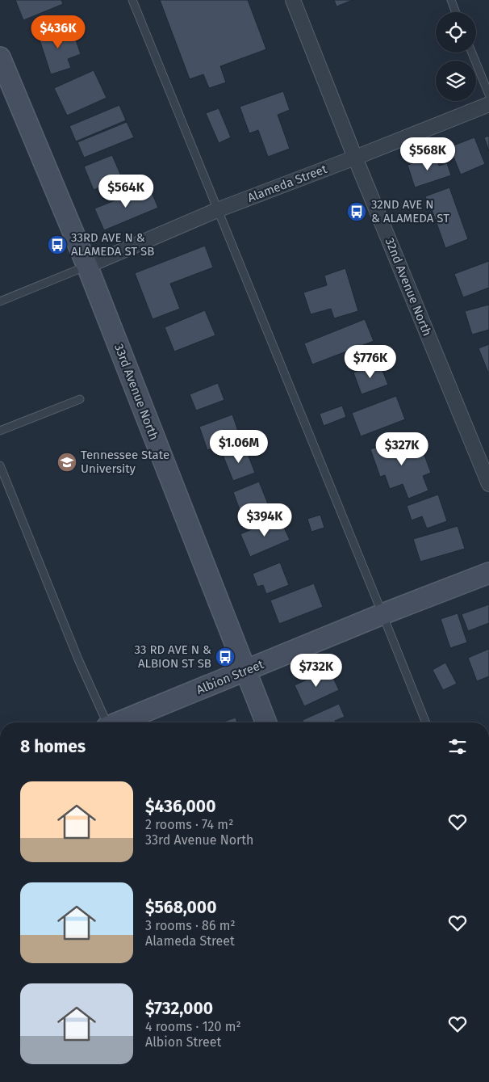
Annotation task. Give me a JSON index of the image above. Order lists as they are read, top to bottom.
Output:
{
  "streets": {
    "street": [
      "Alameda Street",
      "32nd Avenue North",
      "33rd Avenue North",
      "Albion Street"
    ]
  },
  "crossings": [
    ["Alameda Street", "32nd Avenue North"],
    ["Alameda Street", "33rd Avenue North"],
    ["33rd Avenue North", "Albion Street"]
  ],
  "places": {
    "bus stop": ["32ND AVE N & ALAMEDA ST", "33RD AVE N & ALAMEDA ST SB", "33 RD AVE N & ALBION ST SB"],
    "school or university": ["Tennessee State University"]
  },
  "page": {
    "price": [
      "$436K",
      "$568K",
      "$564K",
      "$776K",
      "$1.06M",
      "$327K",
      "$394K",
      "$732K"
    ],
    "heading": "8 homes",
    "list": [
      {
        "name": "$436,000",
        "note": "2 rooms · 74 m² · 33rd Avenue North"
      },
      {
        "name": "$568,000",
        "note": "3 rooms · 86 m² · Alameda Street"
      },
      {
        "name": "$732,000",
        "note": "4 rooms · 120 m² · Albion Street"
      }
    ]
  }
}
